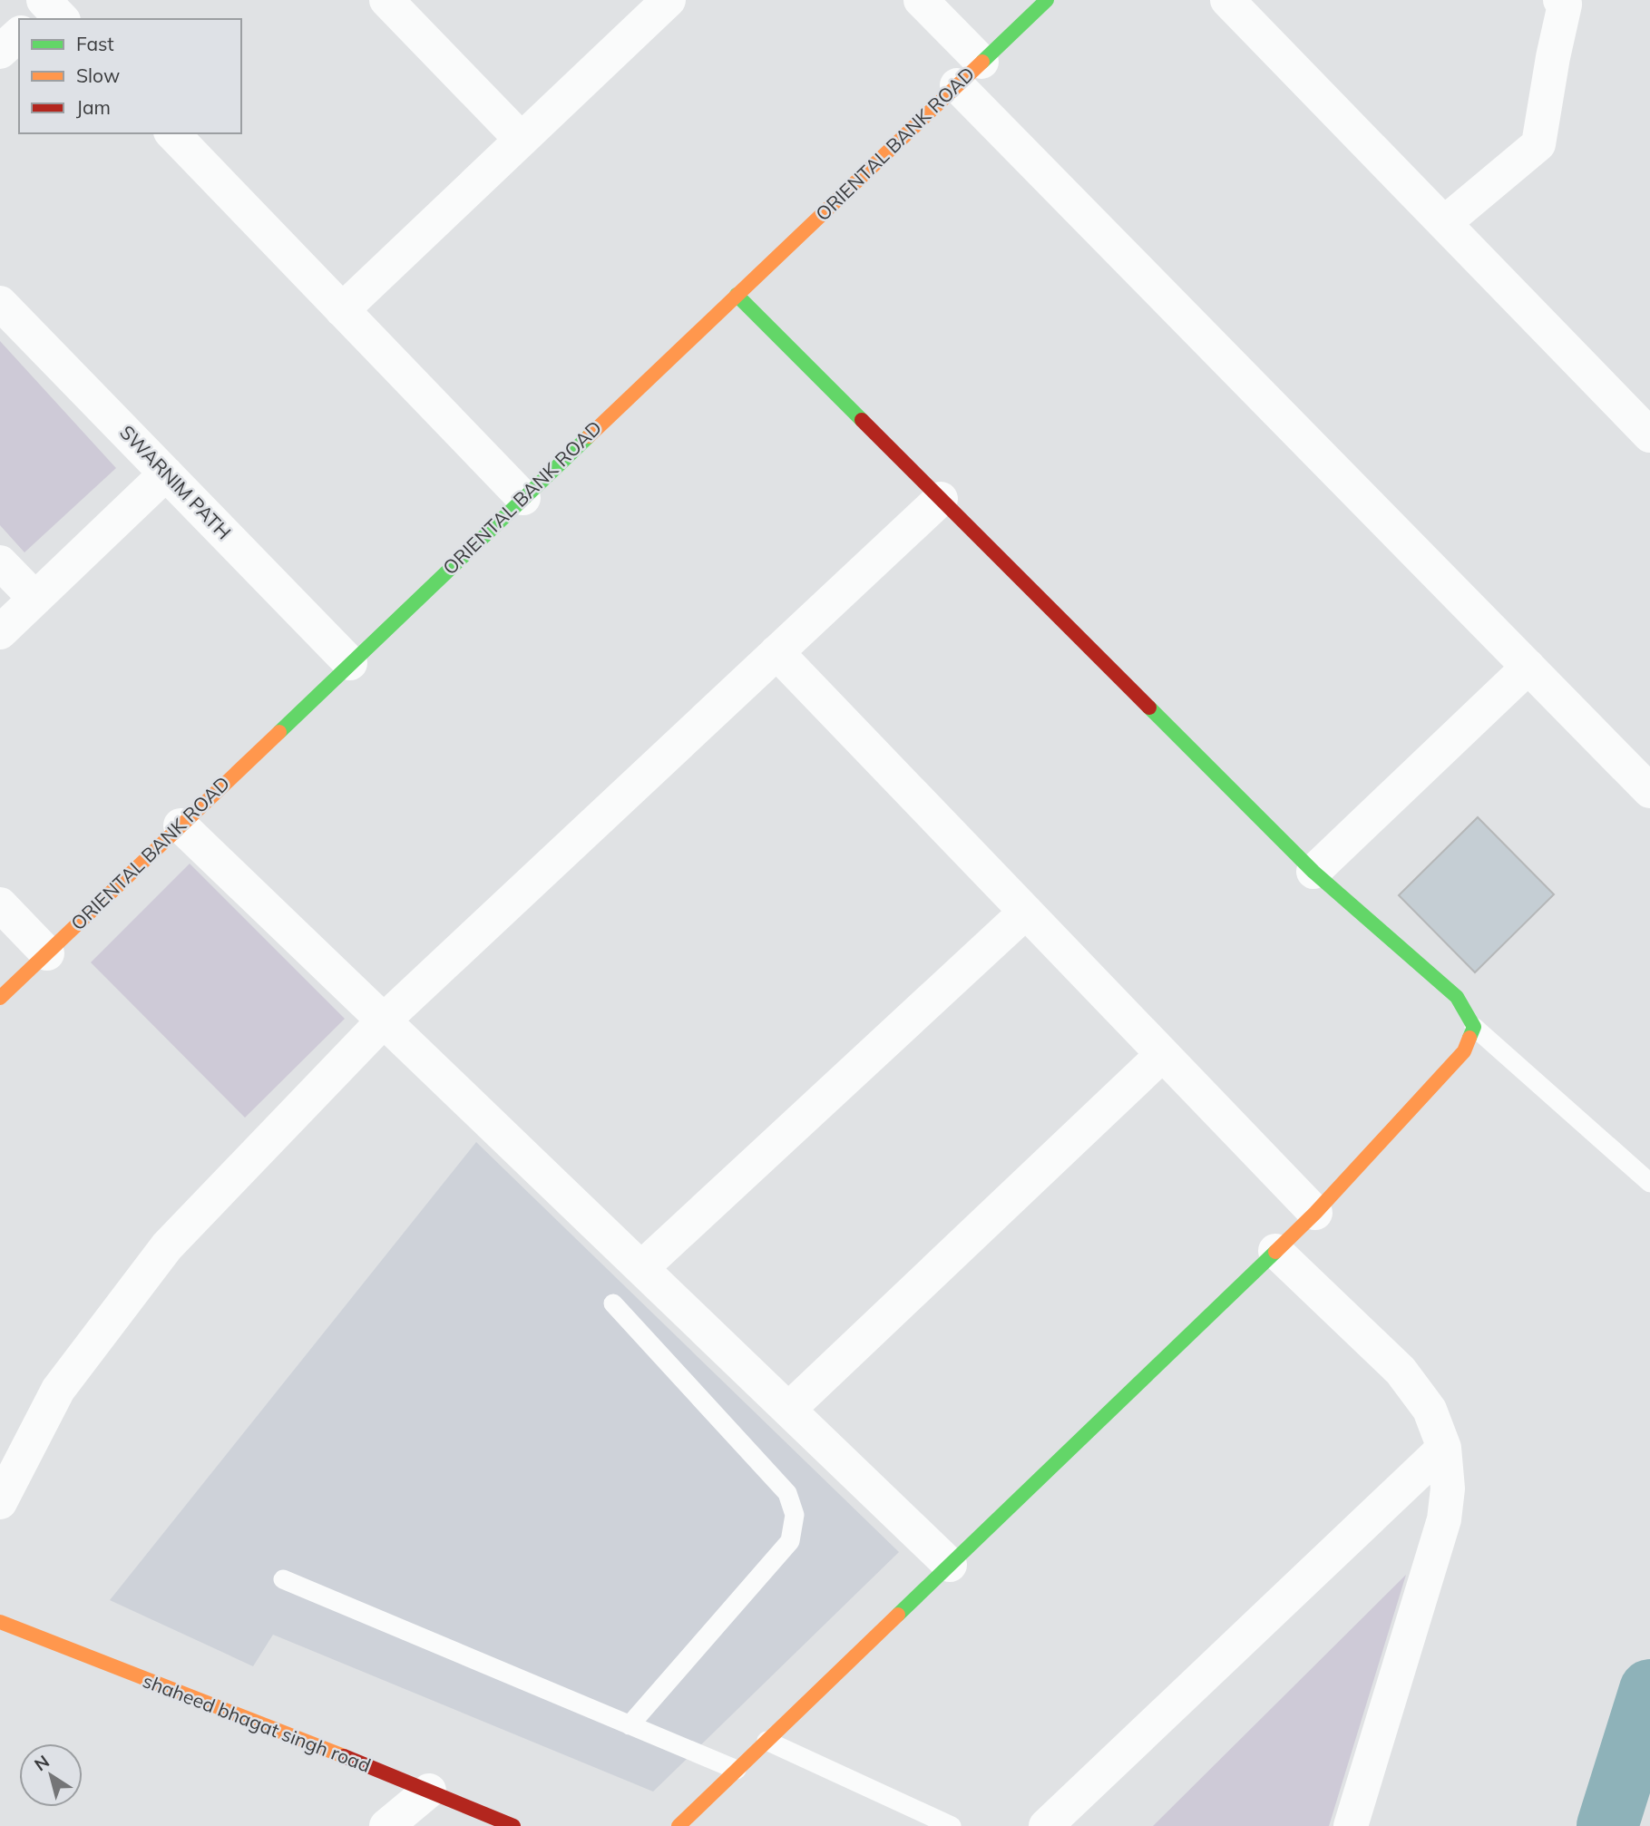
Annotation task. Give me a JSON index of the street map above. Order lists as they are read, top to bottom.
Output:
{
  "streets": {
    "street": ["ORIENTAL BANK ROAD", "SWARNIM PATH", "shaheed bhagat singh road"]
  },
  "crossings": [
    ["ORIENTAL BANK ROAD", "SWARNIM PATH"]
  ],
  "legend": ["Fast", "Slow", "Jam"],
  "north": "top left"
}
